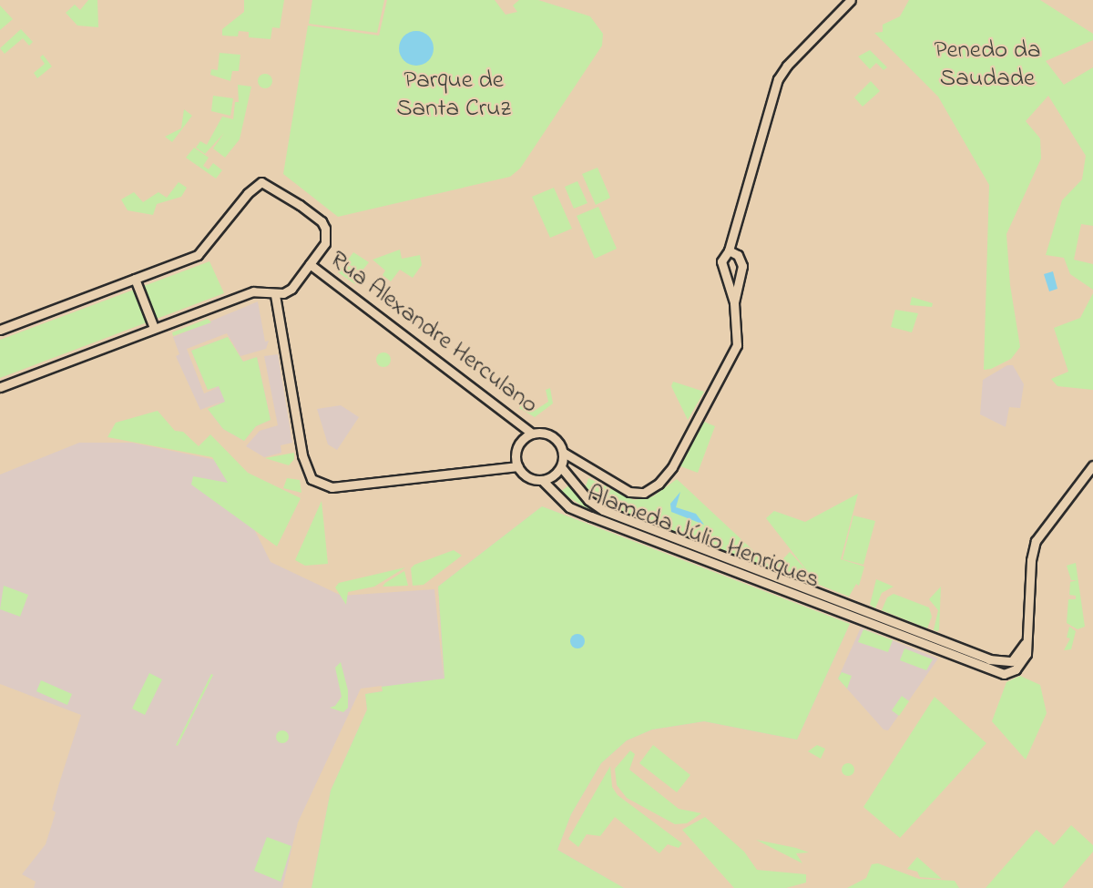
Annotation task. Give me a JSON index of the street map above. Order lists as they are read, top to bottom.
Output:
{
  "streets": {
    "main road": ["Rua Alexandre Herculano", "Alameda Júlio Henriques"]
  },
  "crossings": [
    ["Rua Alexandre Herculano", "Alameda Júlio Henriques"]
  ],
  "parks": ["Penedo da Saudade", "Parque de Santa Cruz"]
}
